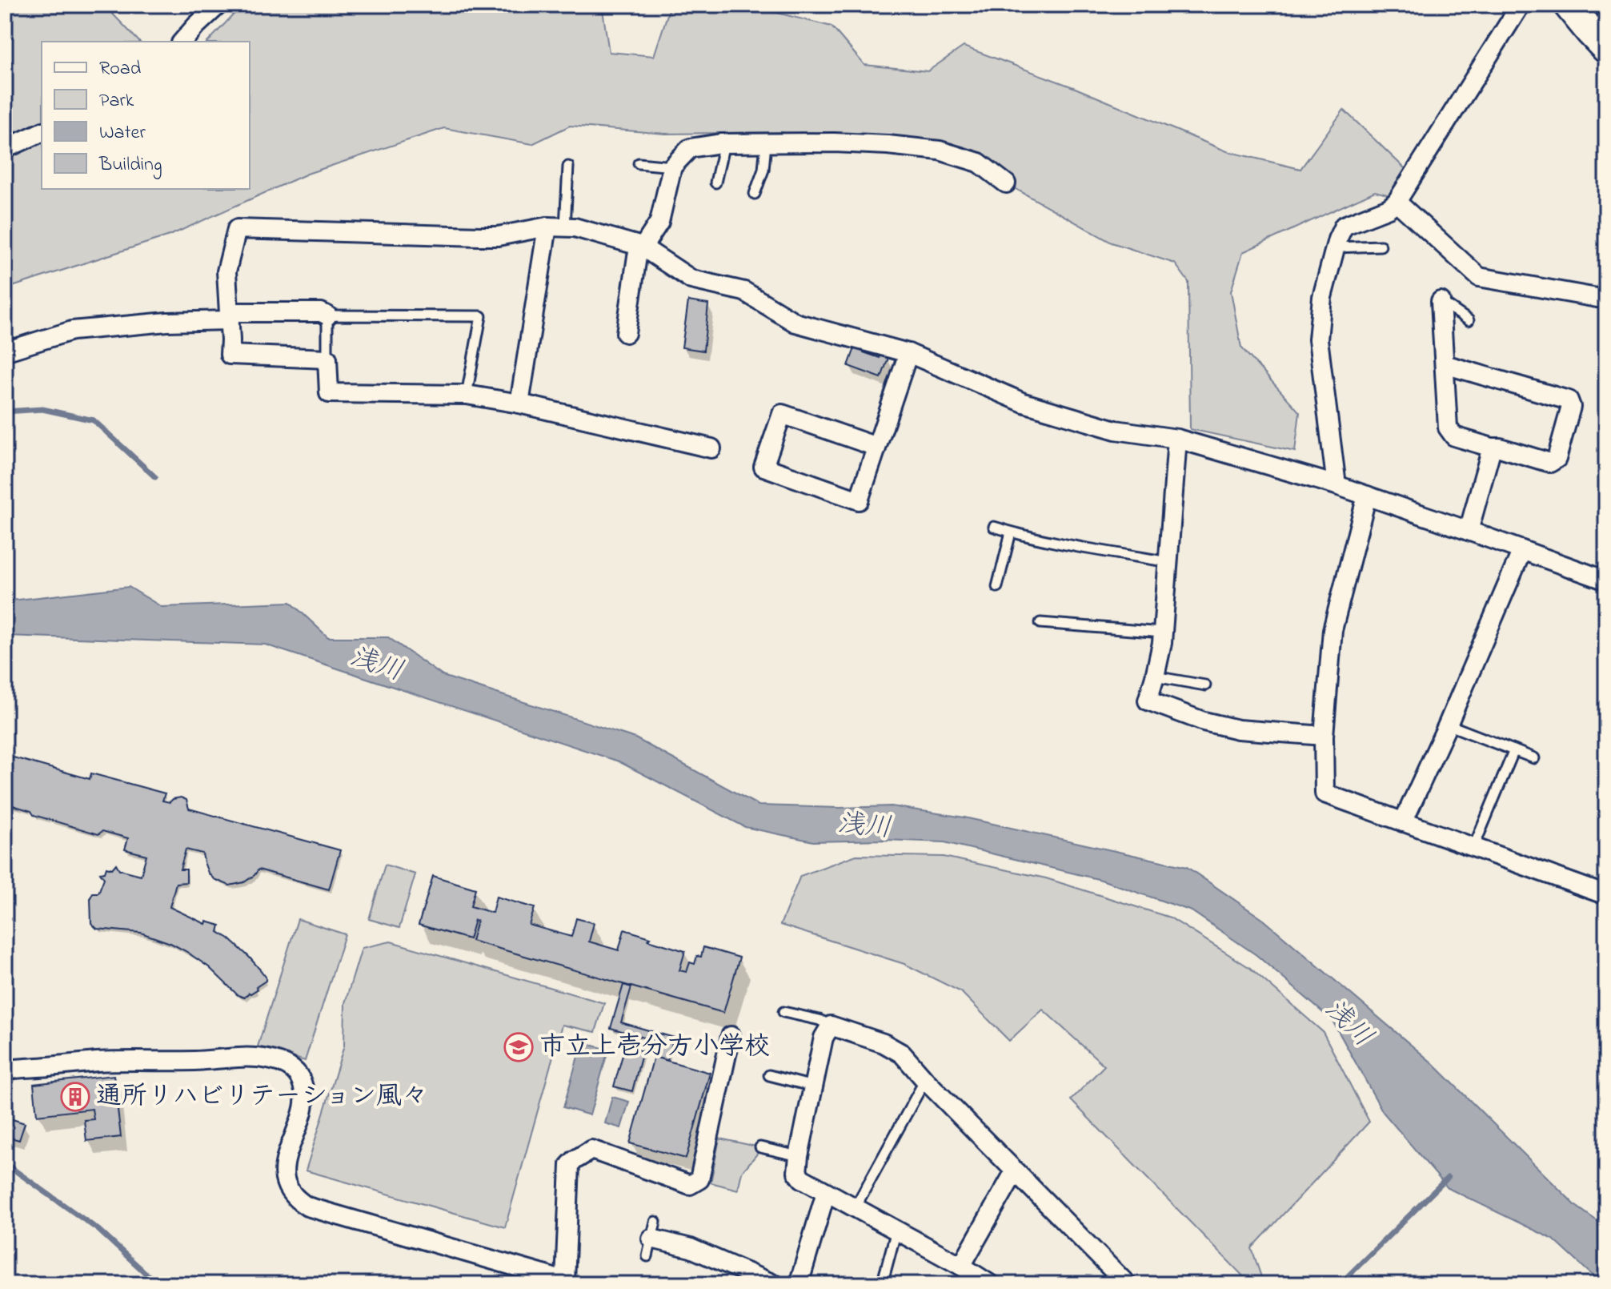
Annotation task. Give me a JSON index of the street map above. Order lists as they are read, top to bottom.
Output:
{
  "water": ["浅川"],
  "places": {
    "school or university": ["市立上壱分方小学校"],
    "building": ["通所リハビリテーション風々"]
  },
  "legend": [
    "Road",
    "Park",
    "Water",
    "Building"
  ]
}
